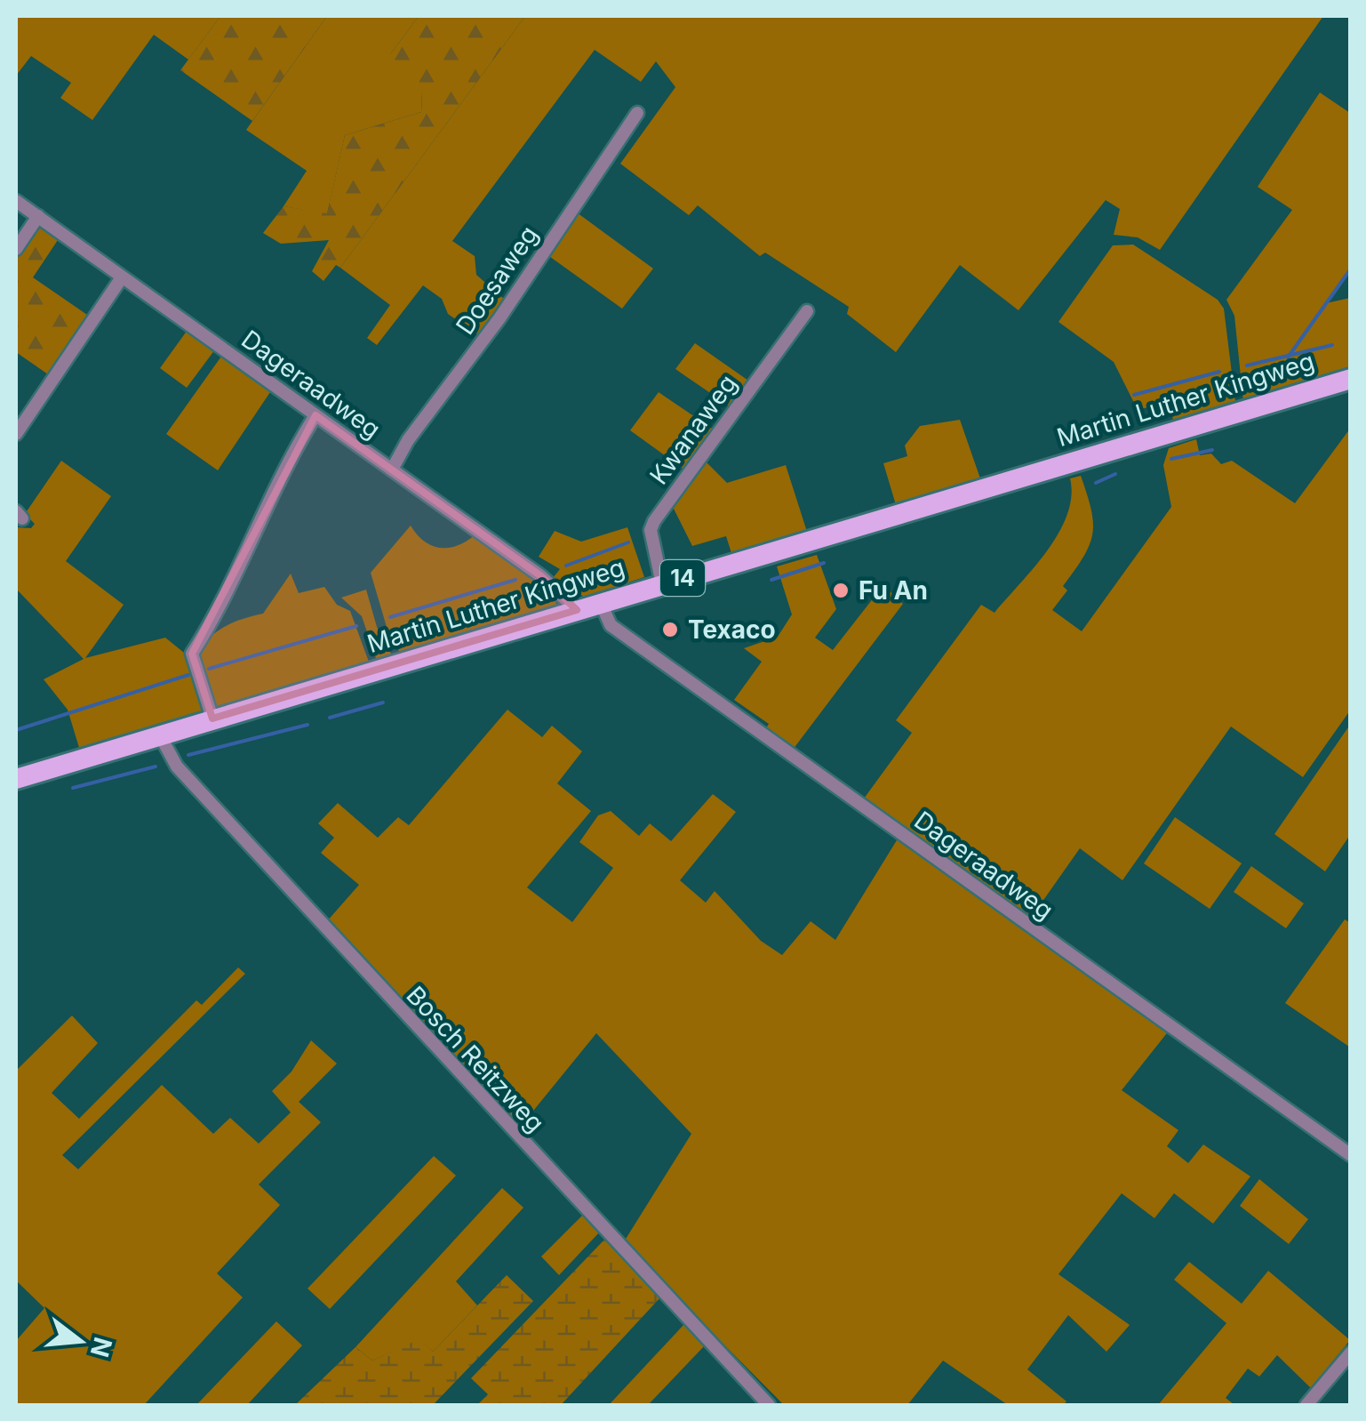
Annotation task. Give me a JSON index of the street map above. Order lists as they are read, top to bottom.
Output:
{
  "streets": {
    "main road": ["Martin Luther Kingweg", "14"],
    "street": [
      "Doesaweg",
      "Dageraadweg",
      "Kwanaweg",
      "Bosch Reitzweg"
    ]
  },
  "crossings": [
    ["Doesaweg", "Dageraadweg"],
    ["Dageraadweg", "Martin Luther Kingweg"],
    ["Martin Luther Kingweg", "Kwanaweg"],
    ["Martin Luther Kingweg", "Bosch Reitzweg"]
  ],
  "places": ["Fu An", "Texaco"],
  "north": "right"
}
